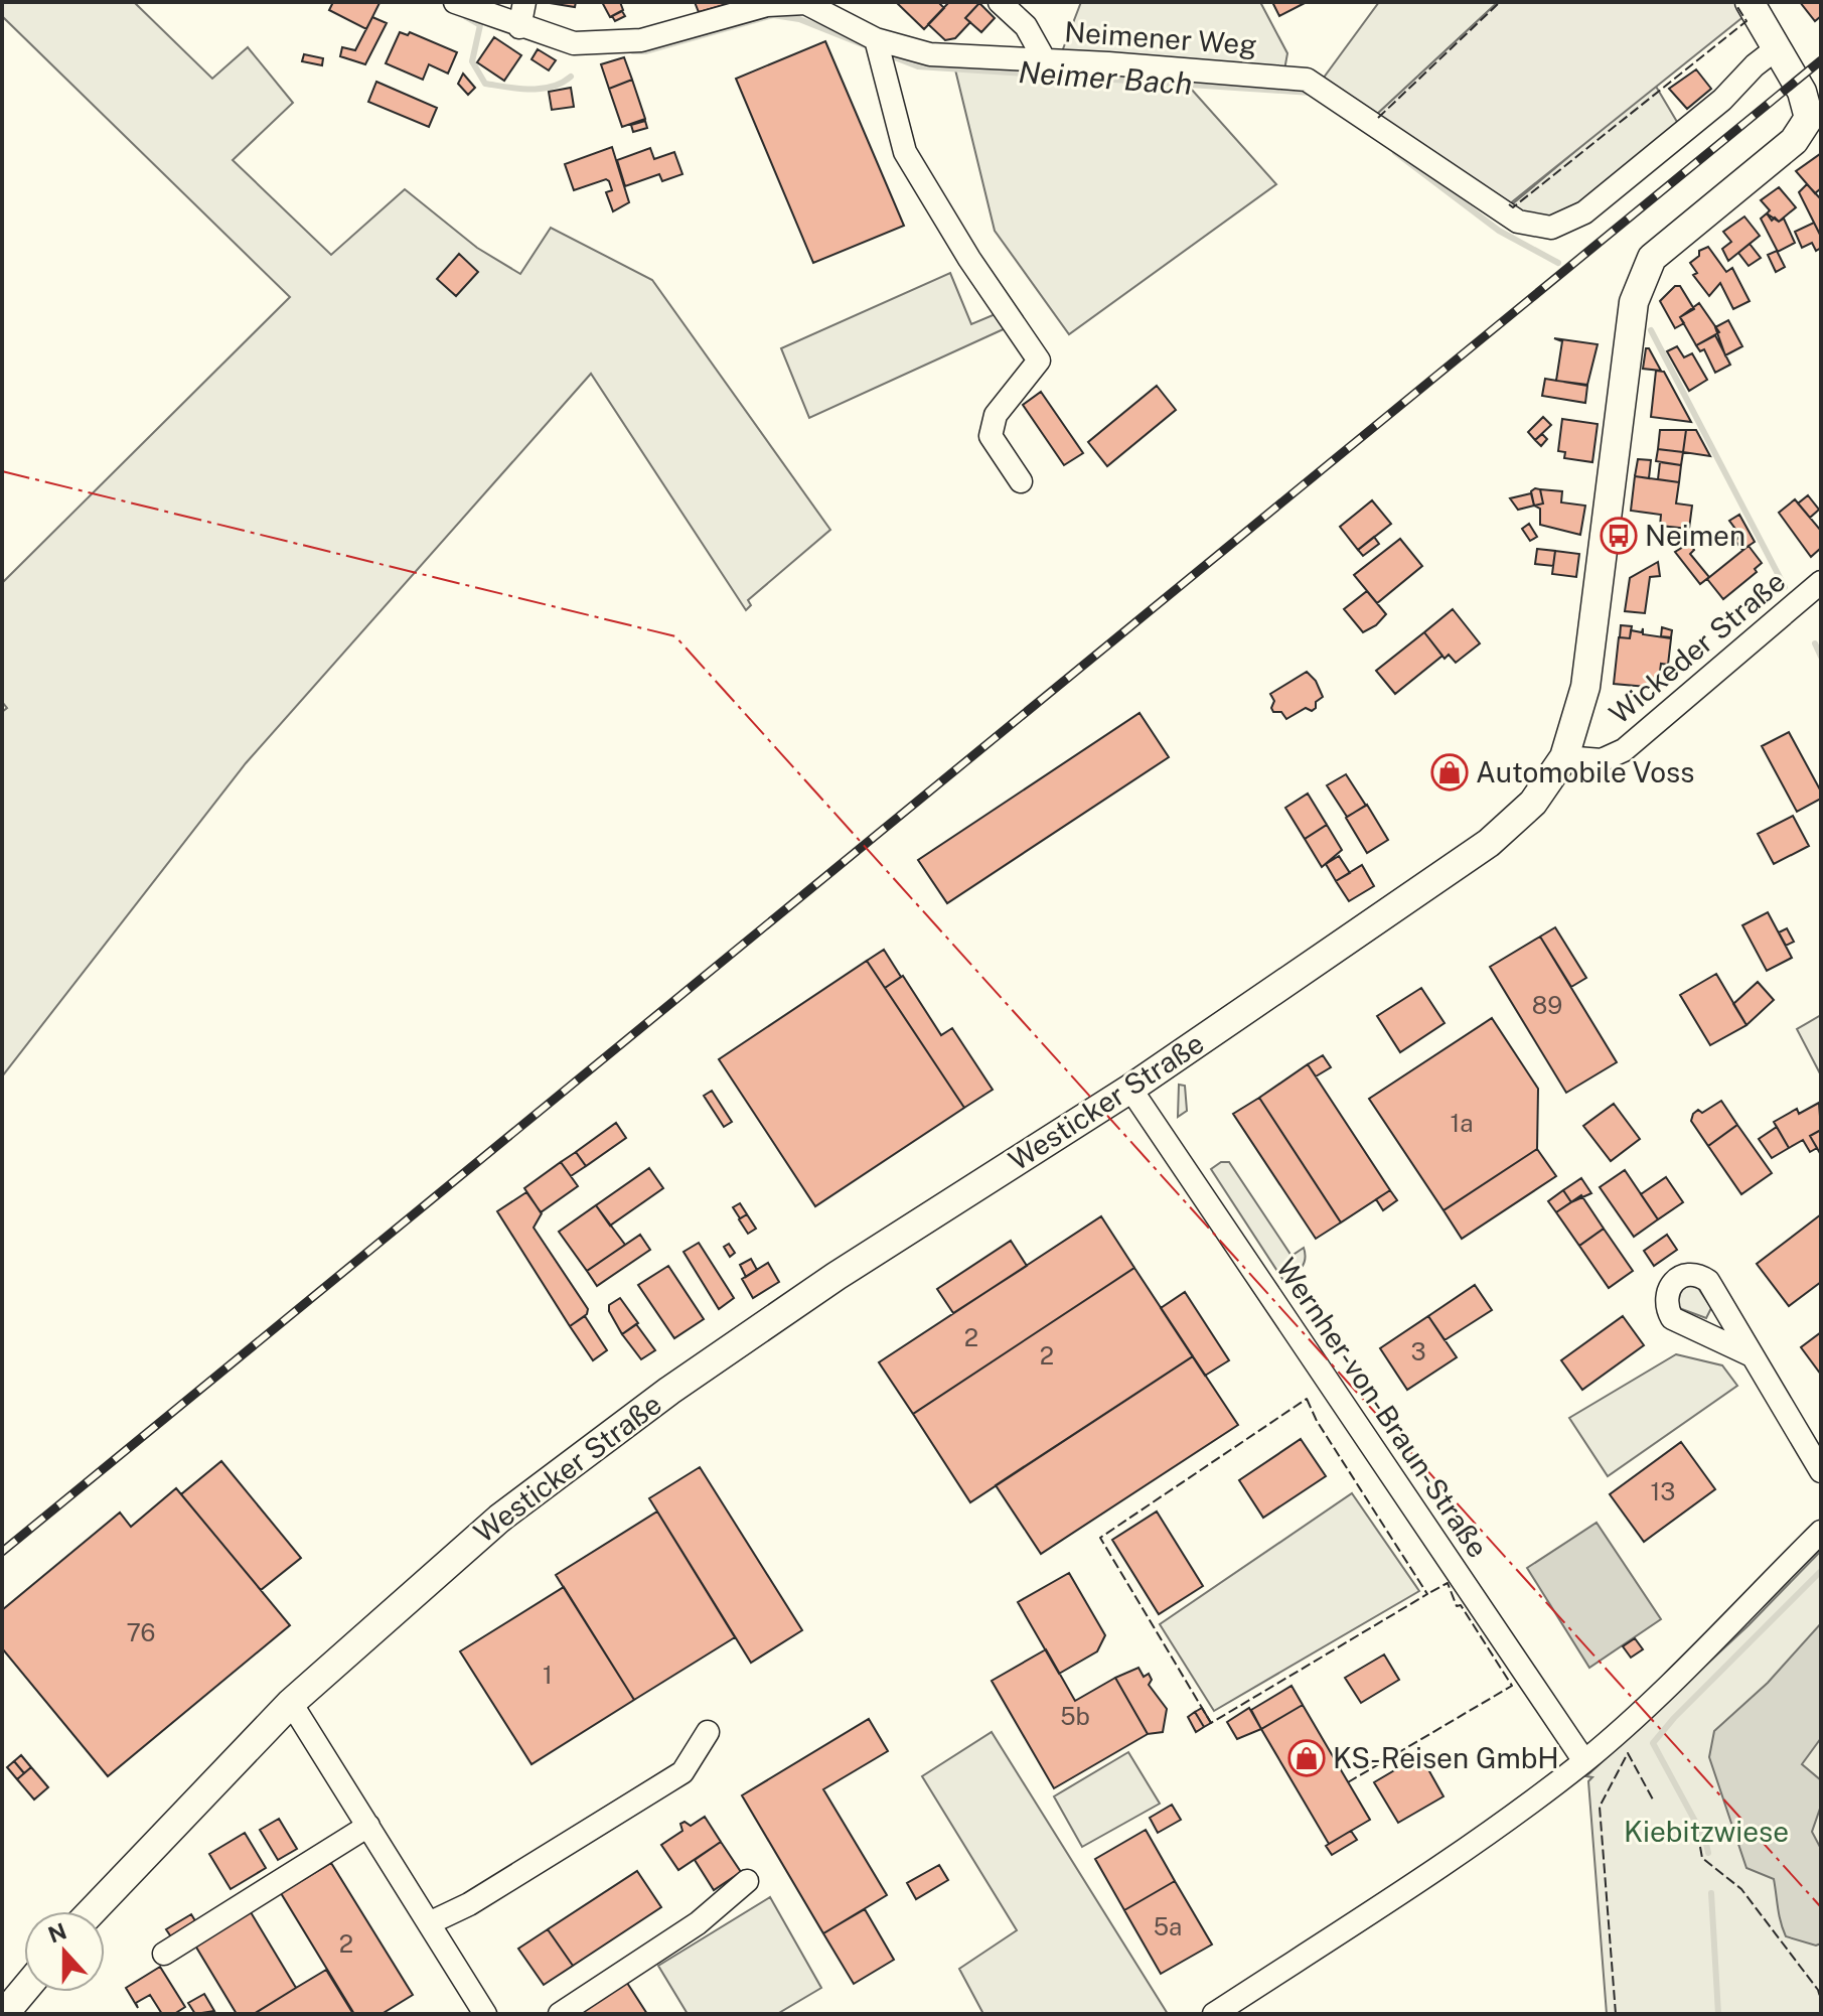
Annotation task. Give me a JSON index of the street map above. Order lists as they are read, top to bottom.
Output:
{
  "streets": {
    "main road": ["Westicker Straße"],
    "street": ["Neimener Weg", "Wickeder Straße", "Wernher-von-Braun-Straße"]
  },
  "crossings": [
    ["Wickeder Straße", "Westicker Straße"],
    ["Westicker Straße", "Wernher-von-Braun-Straße"]
  ],
  "water": ["Neimer Bach"],
  "parks": ["Kiebitzwiese"],
  "places": {
    "bus stop": ["Neimen"],
    "shop": ["Automobile Voss", "KS-Reisen GmbH"]
  },
  "house_numbers": [
    "89",
    "1a",
    "2",
    "3",
    "2",
    "13",
    "76",
    "1",
    "5b",
    "5a",
    "2"
  ],
  "north": "top"
}
